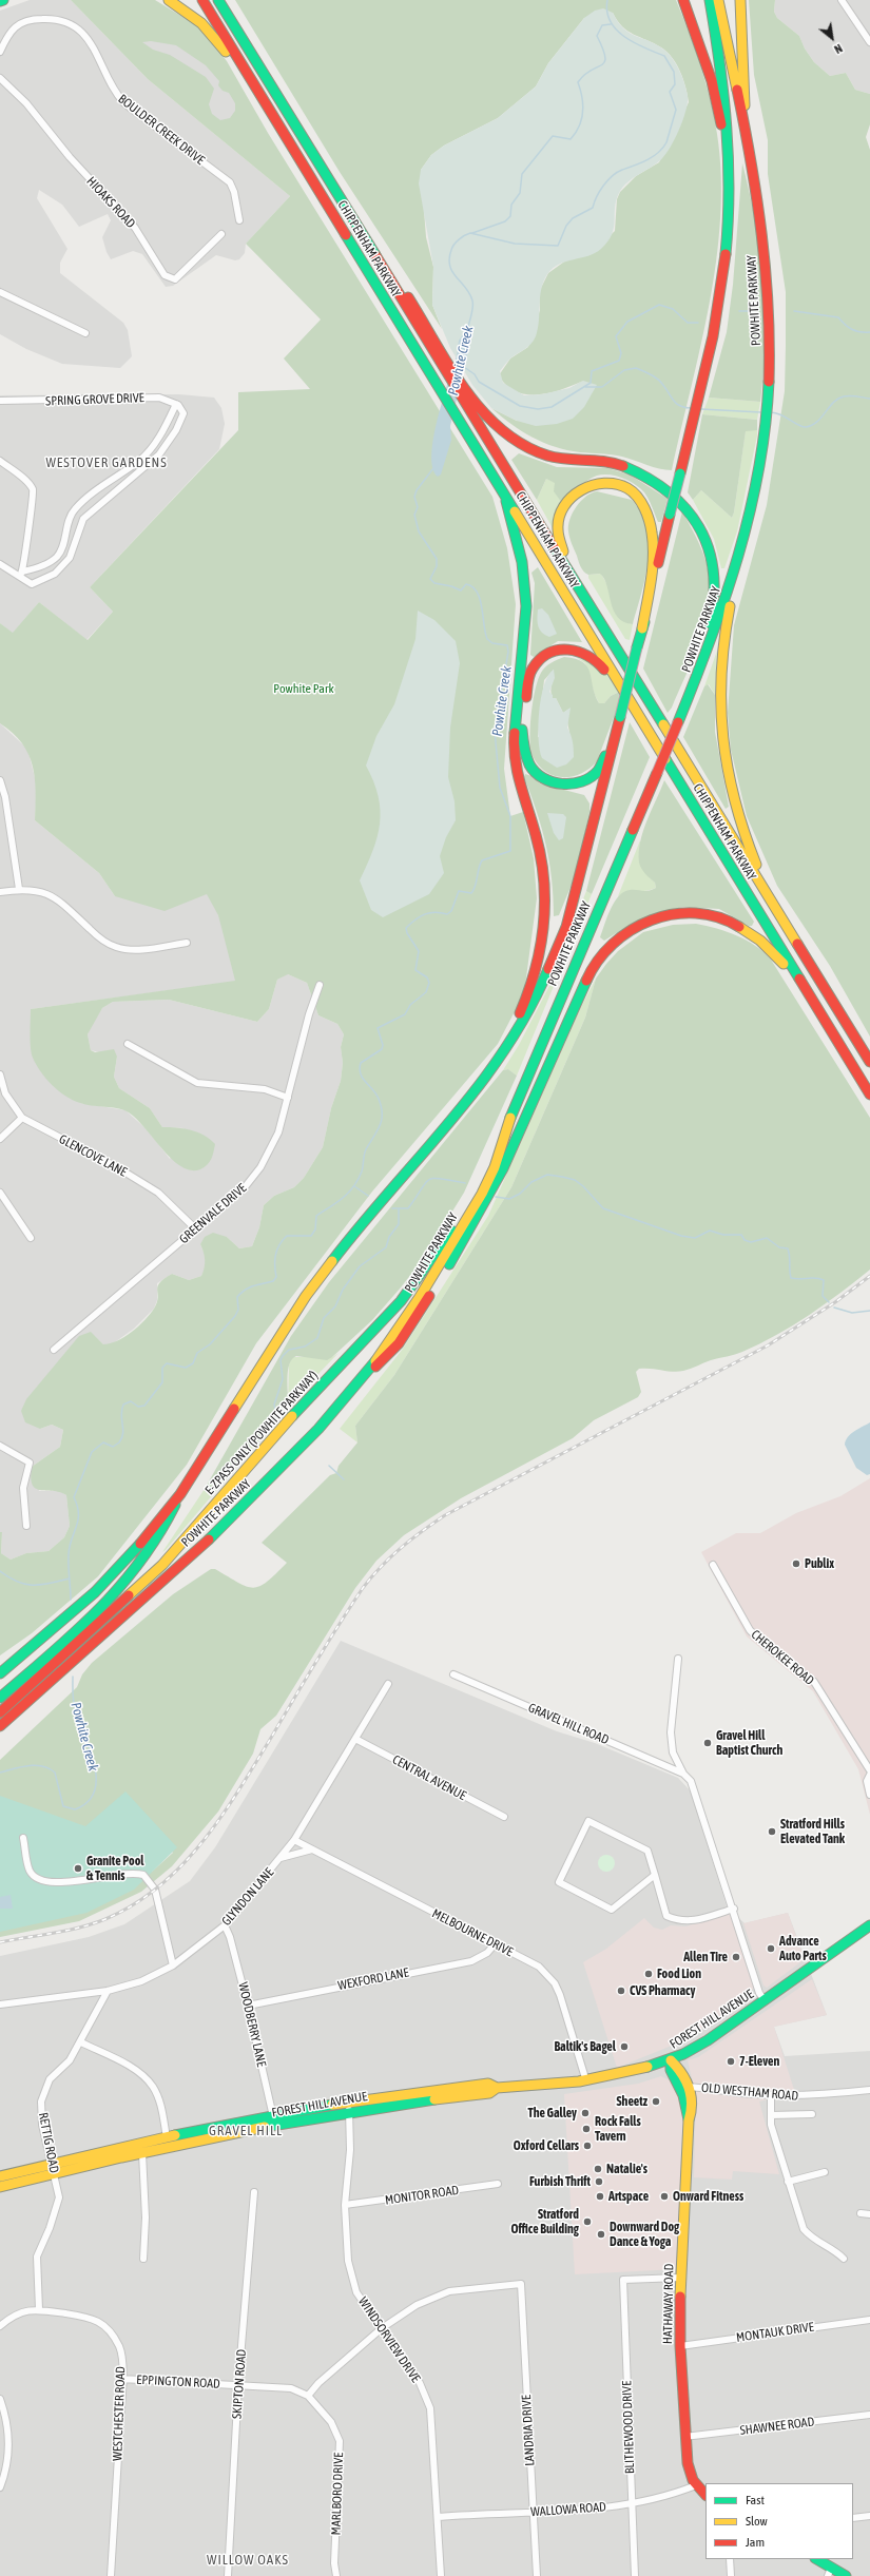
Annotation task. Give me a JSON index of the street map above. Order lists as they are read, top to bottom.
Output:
{
  "streets": {
    "main road": [
      "CHIPPENHAM PARKWAY",
      "POWHITE PARKWAY",
      "E-ZPASS ONLY (POWHITE PARKWAY)",
      "FOREST HILL AVENUE",
      "HATHAWAY ROAD"
    ],
    "street": [
      "BOULDER CREEK DRIVE",
      "HIOAKS ROAD",
      "SPRING GROVE DRIVE",
      "GLENCOVE LANE",
      "GREENVALE DRIVE",
      "CHEROKEE ROAD",
      "GRAVEL HILL ROAD",
      "CENTRAL AVENUE",
      "GLYNDON LANE",
      "MELBOURNE DRIVE",
      "WEXFORD LANE",
      "WOODBERRY LANE",
      "OLD WESTHAM ROAD",
      "RETTIG ROAD",
      "MONITOR ROAD",
      "MONTAUK DRIVE",
      "WINDSORVIEW DRIVE",
      "EPPINGTON ROAD",
      "SKIPTON ROAD",
      "WESTCHESTER ROAD",
      "SHAWNEE ROAD",
      "BLITHEWOOD DRIVE",
      "LANDRIA DRIVE",
      "MARLBORO DRIVE",
      "WALLOWA ROAD"
    ]
  },
  "crossings": [
    ["POWHITE PARKWAY", "E-ZPASS ONLY (POWHITE PARKWAY)"],
    ["GLENCOVE LANE", "GREENVALE DRIVE"],
    ["CENTRAL AVENUE", "GLYNDON LANE"],
    ["GLYNDON LANE", "MELBOURNE DRIVE"],
    ["GLYNDON LANE", "WOODBERRY LANE"],
    ["GLYNDON LANE", "RETTIG ROAD"],
    ["MELBOURNE DRIVE", "WEXFORD LANE"],
    ["MELBOURNE DRIVE", "FOREST HILL AVENUE"],
    ["WEXFORD LANE", "WOODBERRY LANE"],
    ["FOREST HILL AVENUE", "WOODBERRY LANE"],
    ["FOREST HILL AVENUE", "RETTIG ROAD"],
    ["FOREST HILL AVENUE", "HATHAWAY ROAD"],
    ["FOREST HILL AVENUE", "WINDSORVIEW DRIVE"],
    ["OLD WESTHAM ROAD", "HATHAWAY ROAD"],
    ["RETTIG ROAD", "WESTCHESTER ROAD"],
    ["MONITOR ROAD", "WINDSORVIEW DRIVE"],
    ["HATHAWAY ROAD", "MONTAUK DRIVE"],
    ["HATHAWAY ROAD", "SHAWNEE ROAD"],
    ["HATHAWAY ROAD", "BLITHEWOOD DRIVE"],
    ["HATHAWAY ROAD", "WALLOWA ROAD"],
    ["WINDSORVIEW DRIVE", "LANDRIA DRIVE"],
    ["WINDSORVIEW DRIVE", "WALLOWA ROAD"],
    ["EPPINGTON ROAD", "SKIPTON ROAD"],
    ["EPPINGTON ROAD", "WESTCHESTER ROAD"],
    ["EPPINGTON ROAD", "MARLBORO DRIVE"],
    ["BLITHEWOOD DRIVE", "WALLOWA ROAD"],
    ["LANDRIA DRIVE", "WALLOWA ROAD"]
  ],
  "districts": ["WESTOVER GARDENS", "GRAVEL HILL", "WILLOW OAKS"],
  "water": ["Powhite Creek"],
  "parks": ["Powhite Park"],
  "places": [
    "Publix",
    "Gravel Hill Baptist Church",
    "Stratford Hills Elevated Tank",
    "Granite Pool & Tennis",
    "Advance Auto Parts",
    "Allen Tire",
    "Food Lion",
    "CVS Pharmacy",
    "Baltik's Bagel",
    "7-Eleven",
    "Sheetz",
    "The Galley",
    "Rock Falls Tavern",
    "Oxford Cellars",
    "Natalie's",
    "Furbish Thrift",
    "Artspace",
    "Onward Fitness",
    "Stratford Office Building",
    "Downward Dog Dance & Yoga"
  ],
  "legend": ["Fast", "Slow", "Jam"],
  "north": "bottom right"
}
